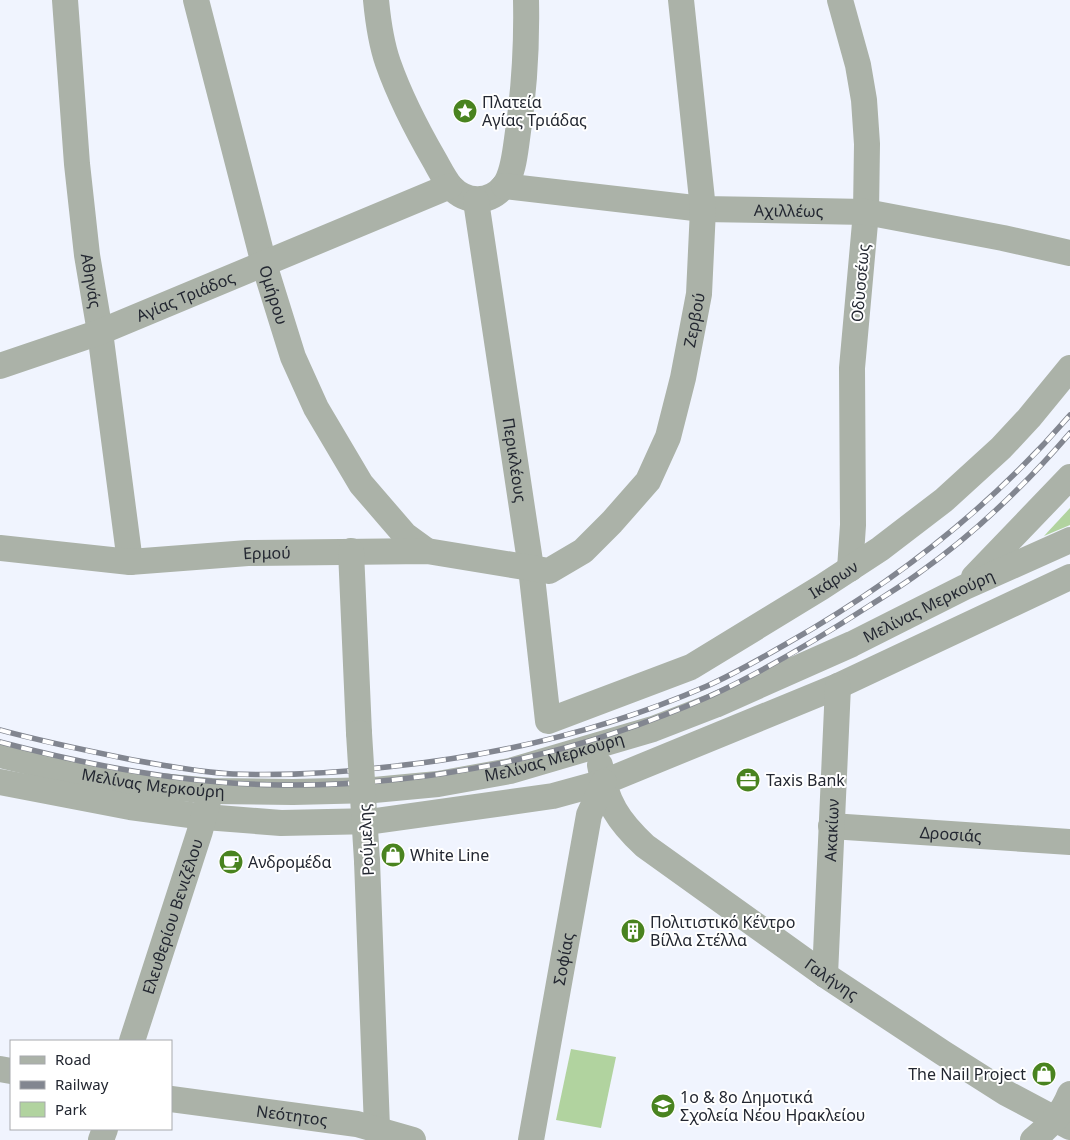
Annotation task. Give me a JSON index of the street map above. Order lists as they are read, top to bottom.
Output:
{
  "streets": {
    "street": [
      "Αχιλλέως",
      "Αθηνάς",
      "Οδυσσέως",
      "Ομήρου",
      "Αγίας Τριάδος",
      "Ζερβού",
      "Περικλέους",
      "Ερμού",
      "Ικάρων",
      "Μελίνας Μερκούρη",
      "Ακακίων",
      "Δροσιάς",
      "Ρούμελης",
      "Ελευθερίου Βενιζέλου",
      "Σοφίας",
      "Γαλήνης",
      "Νεότητος"
    ]
  },
  "crossings": [
    ["Αχιλλέως", "Οδυσσέως"],
    ["Αχιλλέως", "Ζερβού"],
    ["Αθηνάς", "Αγίας Τριάδος"],
    ["Αθηνάς", "Ερμού"],
    ["Οδυσσέως", "Ικάρων"],
    ["Ομήρου", "Αγίας Τριάδος"],
    ["Ομήρου", "Ερμού"],
    ["Ζερβού", "Περικλέους"],
    ["Ζερβού", "Ερμού"],
    ["Περικλέους", "Ερμού"],
    ["Περικλέους", "Ικάρων"],
    ["Ερμού", "Ρούμελης"],
    ["Μελίνας Μερκούρη", "Ακακίων"],
    ["Μελίνας Μερκούρη", "Ελευθερίου Βενιζέλου"],
    ["Μελίνας Μερκούρη", "Σοφίας"],
    ["Μελίνας Μερκούρη", "Γαλήνης"],
    ["Ακακίων", "Δροσιάς"],
    ["Ακακίων", "Γαλήνης"],
    ["Ρούμελης", "Νεότητος"],
    ["Σοφίας", "Γαλήνης"]
  ],
  "places": {
    "place": ["Πλατεία Αγίας Τριάδας"],
    "office": ["Taxis Bank"],
    "shop": ["White Line", "The Nail Project"],
    "cafe": ["Ανδρομέδα"],
    "building": ["Πολιτιστικό Κέντρο Βίλλα Στέλλα"],
    "school or university": ["1ο & 8ο Δημοτικά Σχολεία Νέου Ηρακλείου"]
  },
  "legend": ["Road", "Railway", "Park"]
}
